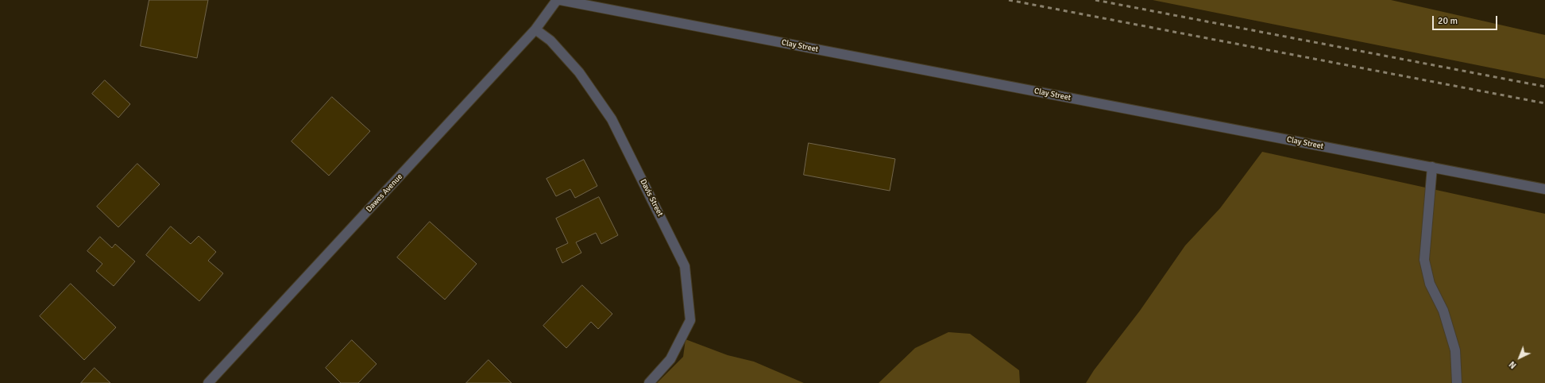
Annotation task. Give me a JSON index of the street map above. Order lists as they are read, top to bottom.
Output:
{
  "streets": {
    "street": ["Clay Street", "Dawes Avenue", "Davis Street"]
  },
  "crossings": [
    ["Dawes Avenue", "Davis Street"]
  ],
  "scale_bar": "20 m",
  "north": "bottom left"
}
